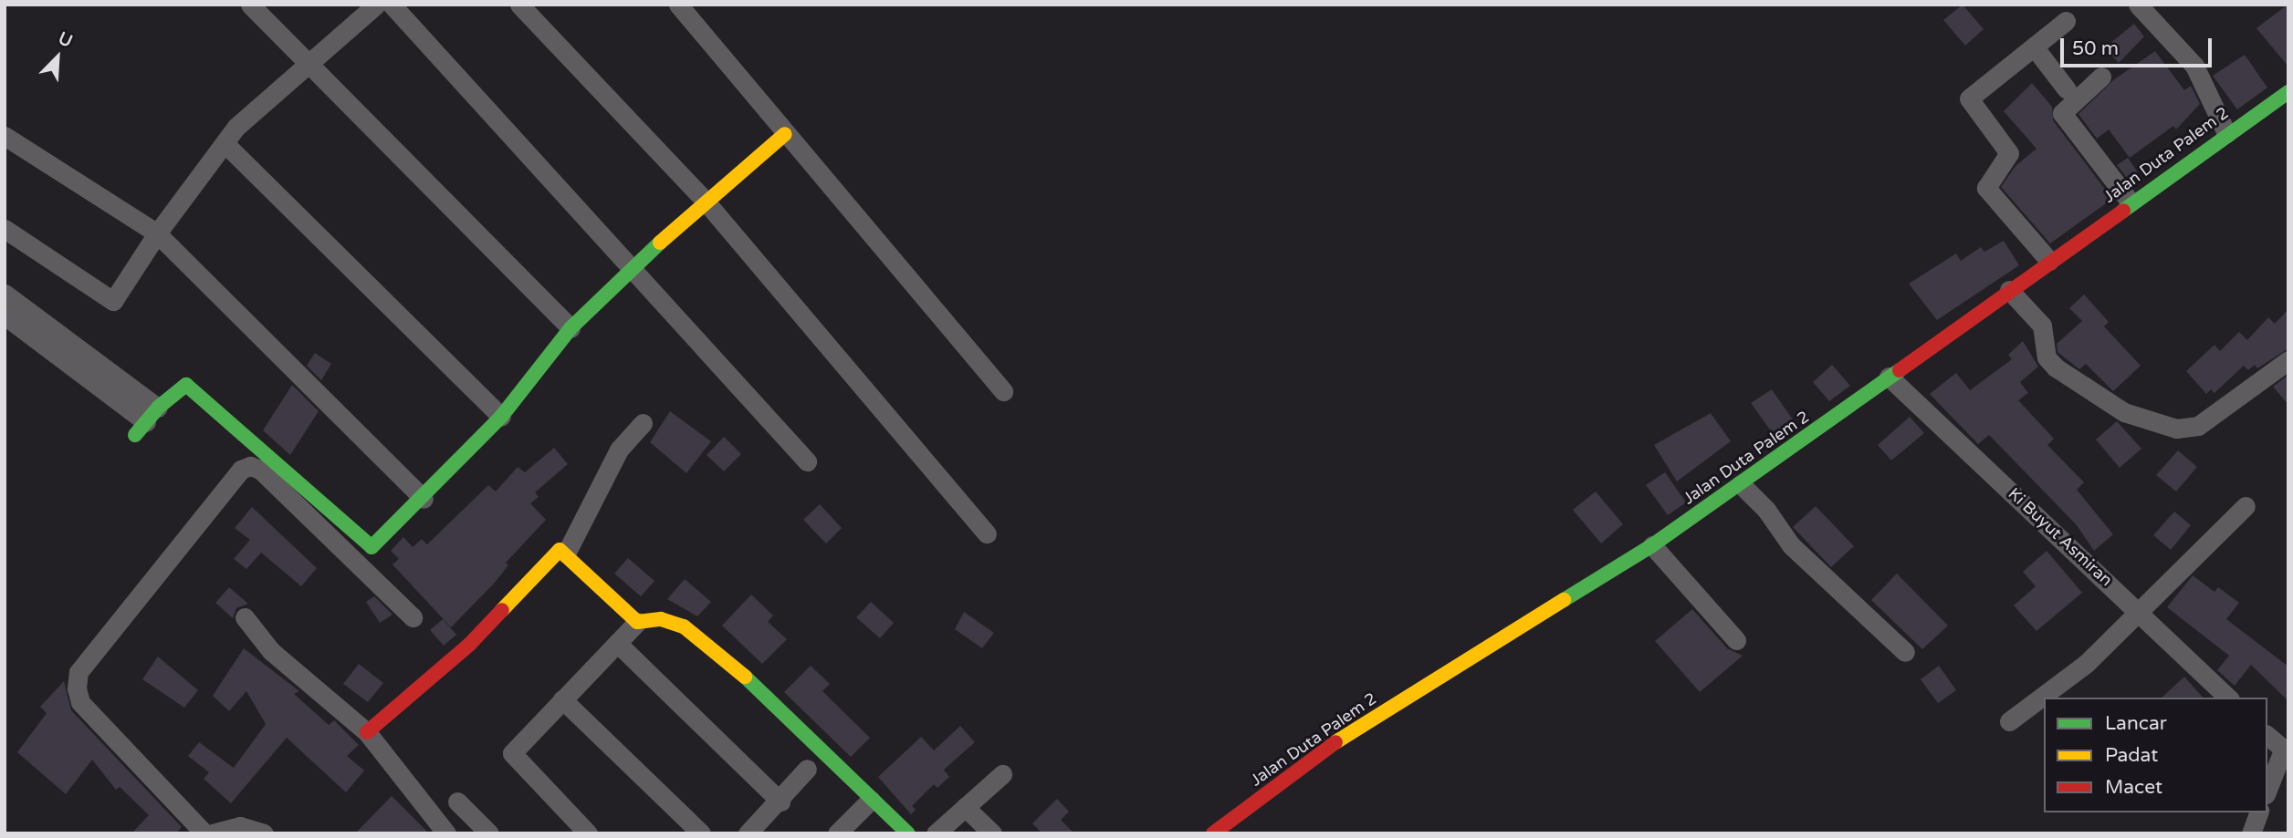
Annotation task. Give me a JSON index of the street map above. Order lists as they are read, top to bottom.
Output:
{
  "streets": {
    "street": ["Jalan Duta Palem 2", "Ki Buyut Asmiran"]
  },
  "crossings": [
    ["Jalan Duta Palem 2", "Ki Buyut Asmiran"]
  ],
  "legend": ["Lancar", "Padat", "Macet"],
  "scale_bar": "50 m",
  "north": "top right"
}
